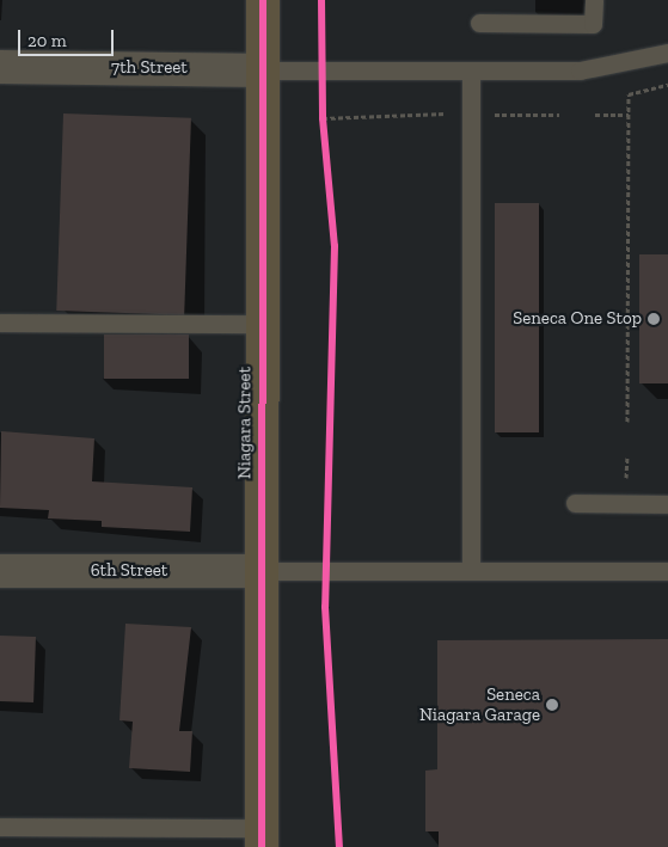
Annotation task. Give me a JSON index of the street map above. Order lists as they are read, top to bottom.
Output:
{
  "streets": {
    "highway": ["Niagara Street"],
    "street": ["7th Street", "6th Street"]
  },
  "crossings": [
    ["7th Street", "Niagara Street"],
    ["Niagara Street", "6th Street"]
  ],
  "places": ["Seneca One Stop", "Seneca Niagara Garage"],
  "scale_bar": "20 m"
}
